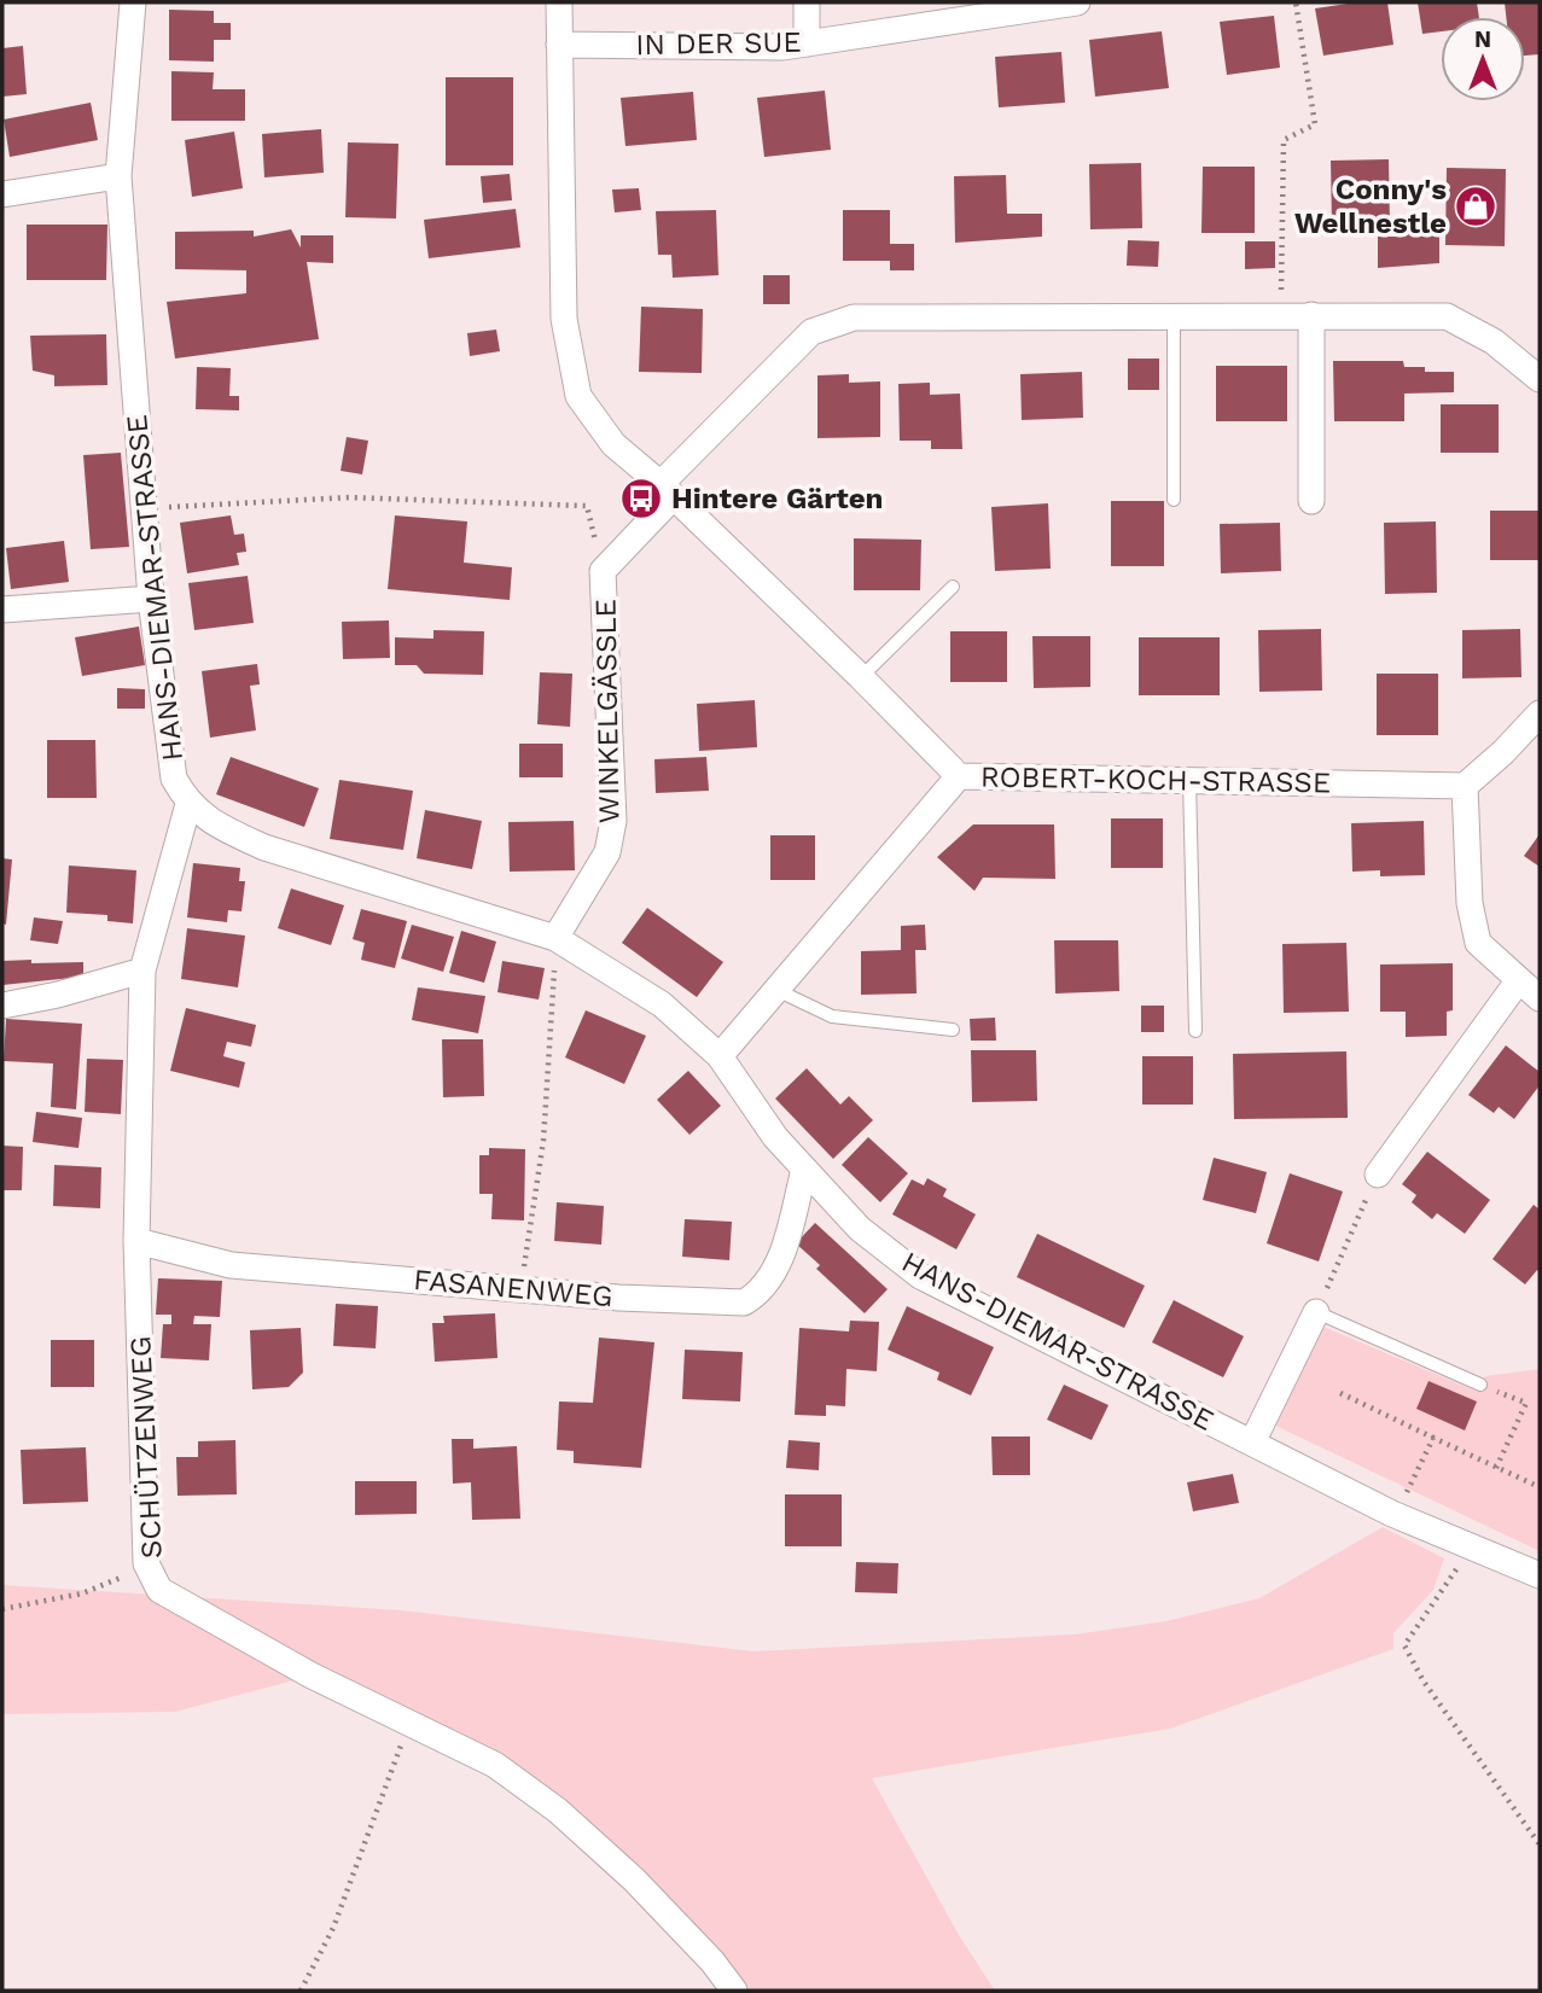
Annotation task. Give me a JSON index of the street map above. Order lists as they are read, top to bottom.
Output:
{
  "streets": {
    "street": [
      "IN DER SUE",
      "HANS-DIEMAR-STRASSE",
      "WINKELGÄSSLE",
      "ROBERT-KOCH-STRASSE",
      "FASANENWEG",
      "SCHÜTZENWEG"
    ]
  },
  "crossings": [
    ["HANS-DIEMAR-STRASSE", "WINKELGÄSSLE"],
    ["HANS-DIEMAR-STRASSE", "ROBERT-KOCH-STRASSE"],
    ["HANS-DIEMAR-STRASSE", "FASANENWEG"],
    ["HANS-DIEMAR-STRASSE", "SCHÜTZENWEG"],
    ["FASANENWEG", "SCHÜTZENWEG"]
  ],
  "places": {
    "shop": ["Conny's Wellnestle"],
    "bus stop": ["Hintere Gärten"]
  },
  "north": "top"
}
